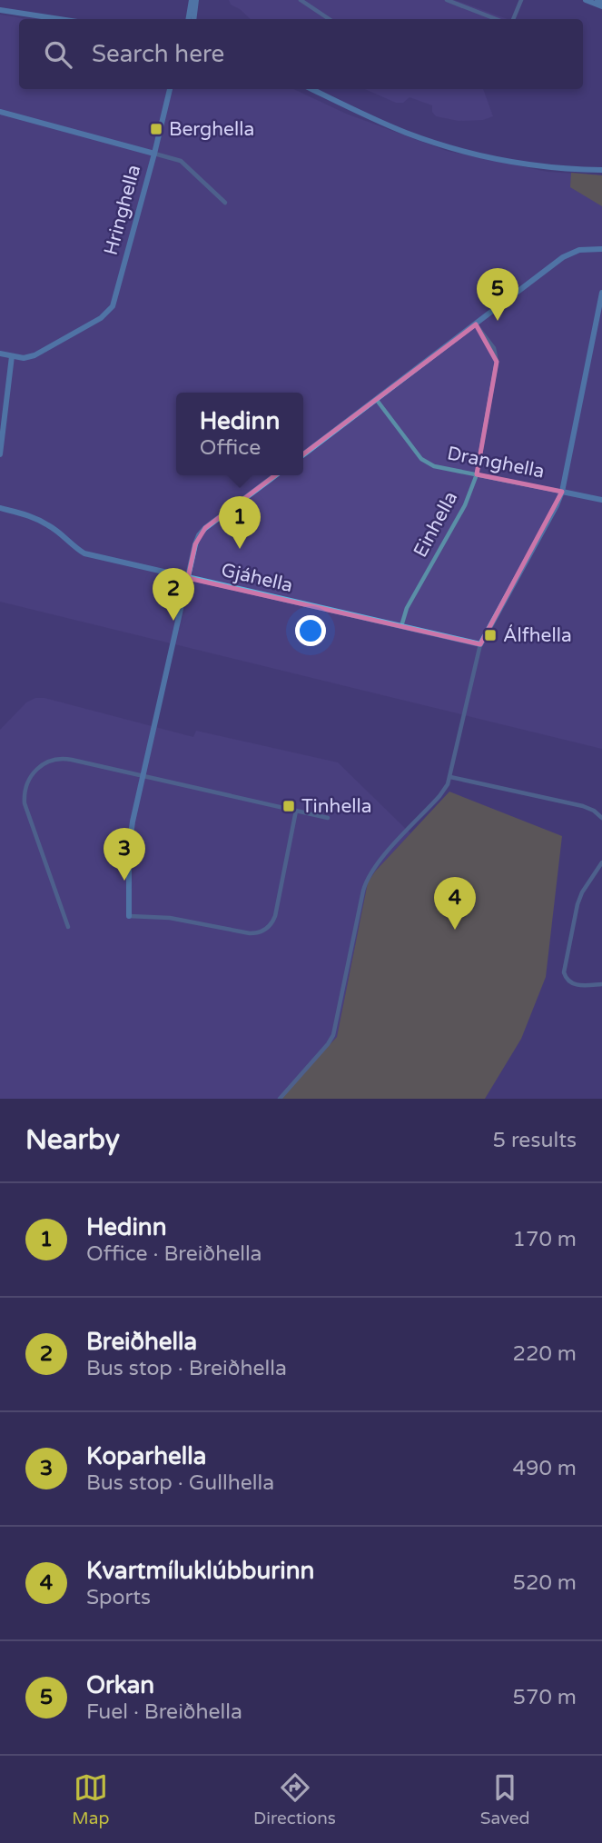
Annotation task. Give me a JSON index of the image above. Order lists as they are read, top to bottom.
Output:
{
  "streets": {
    "street": [
      "Hringhella",
      "Dranghella",
      "Einhella",
      "Gjáhella"
    ]
  },
  "crossings": [
    ["Dranghella", "Einhella"],
    ["Einhella", "Gjáhella"]
  ],
  "places": {
    "transit": ["Berghella", "Álfhella", "Tinhella"]
  },
  "page": {
    "search": "Search here",
    "pins": [
      "5",
      "1",
      "2",
      "3",
      "4"
    ],
    "popup": ["Hedinn", "Office"],
    "heading": ["Nearby", "5 results"],
    "list": [
      {
        "mark": "1",
        "name": "Hedinn",
        "note": "Office · Breiðhella",
        "value": "170 m"
      },
      {
        "mark": "2",
        "name": "Breiðhella",
        "note": "Bus stop · Breiðhella",
        "value": "220 m"
      },
      {
        "mark": "3",
        "name": "Koparhella",
        "note": "Bus stop · Gullhella",
        "value": "490 m"
      },
      {
        "mark": "4",
        "name": "Kvartmíluklúbburinn",
        "note": "Sports",
        "value": "520 m"
      },
      {
        "mark": "5",
        "name": "Orkan",
        "note": "Fuel · Breiðhella",
        "value": "570 m"
      }
    ],
    "nav": ["Map", "Directions", "Saved"]
  }
}
